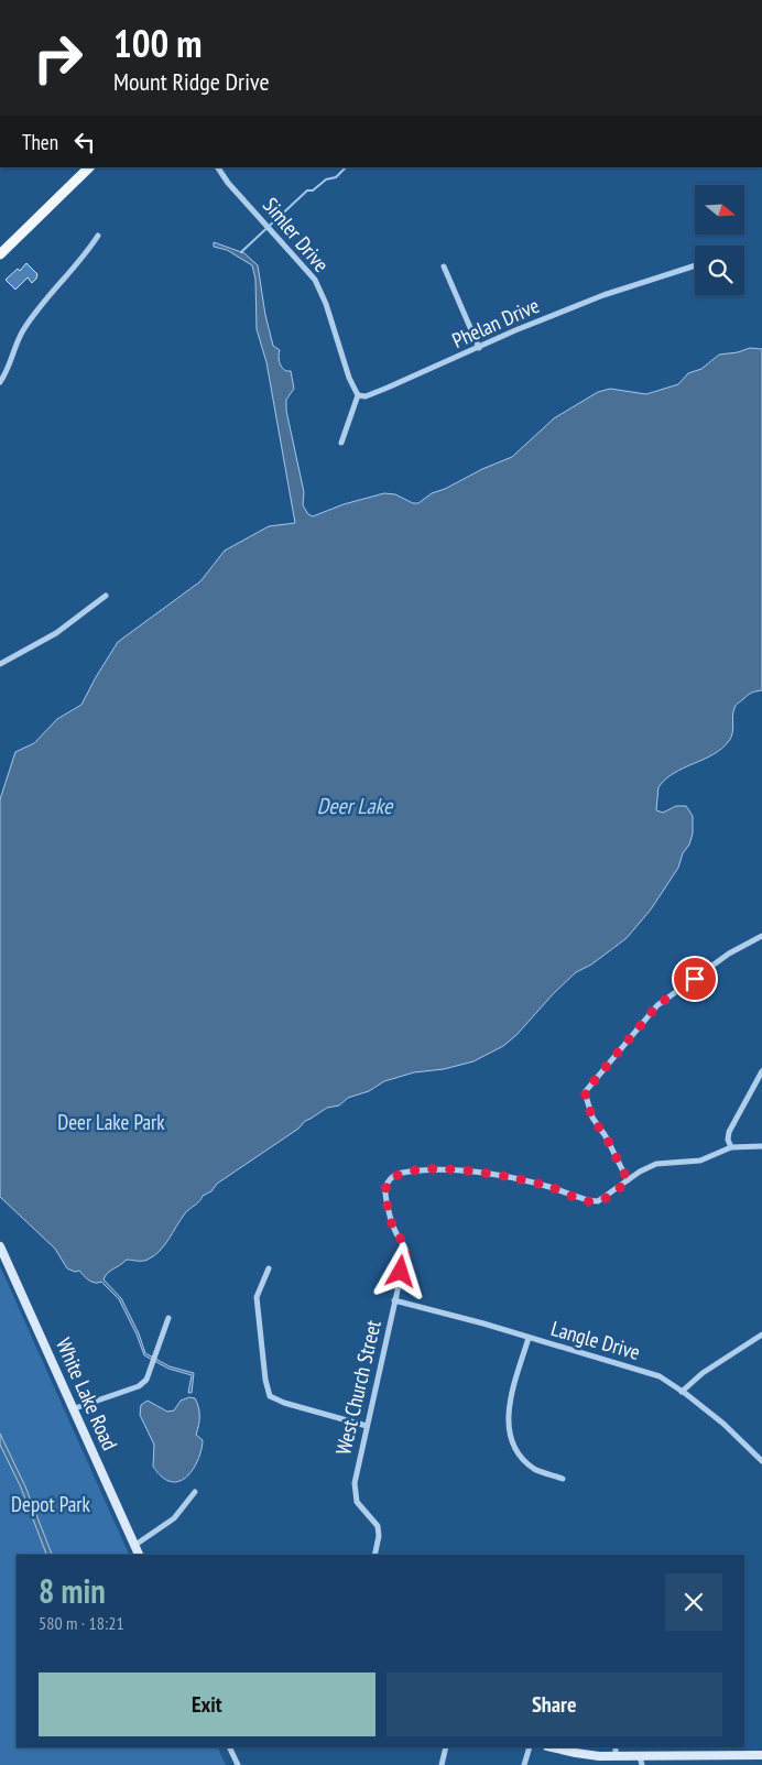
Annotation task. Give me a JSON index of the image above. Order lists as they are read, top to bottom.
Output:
{
  "streets": {
    "street": [
      "Simler Drive",
      "Phelan Drive",
      "Langle Drive",
      "West Church Street",
      "White Lake Road"
    ]
  },
  "crossings": [
    ["Simler Drive", "Phelan Drive"],
    ["Langle Drive", "West Church Street"]
  ],
  "water": ["Deer Lake"],
  "parks": ["Deer Lake Park", "Depot Park"],
  "north": "right",
  "page": {
    "turn": ["100 m", "Mount Ridge Drive"],
    "then": "Then",
    "heading": ["8 min", "580 m · 18:21"],
    "buttons": ["Exit", "Share"]
  }
}
